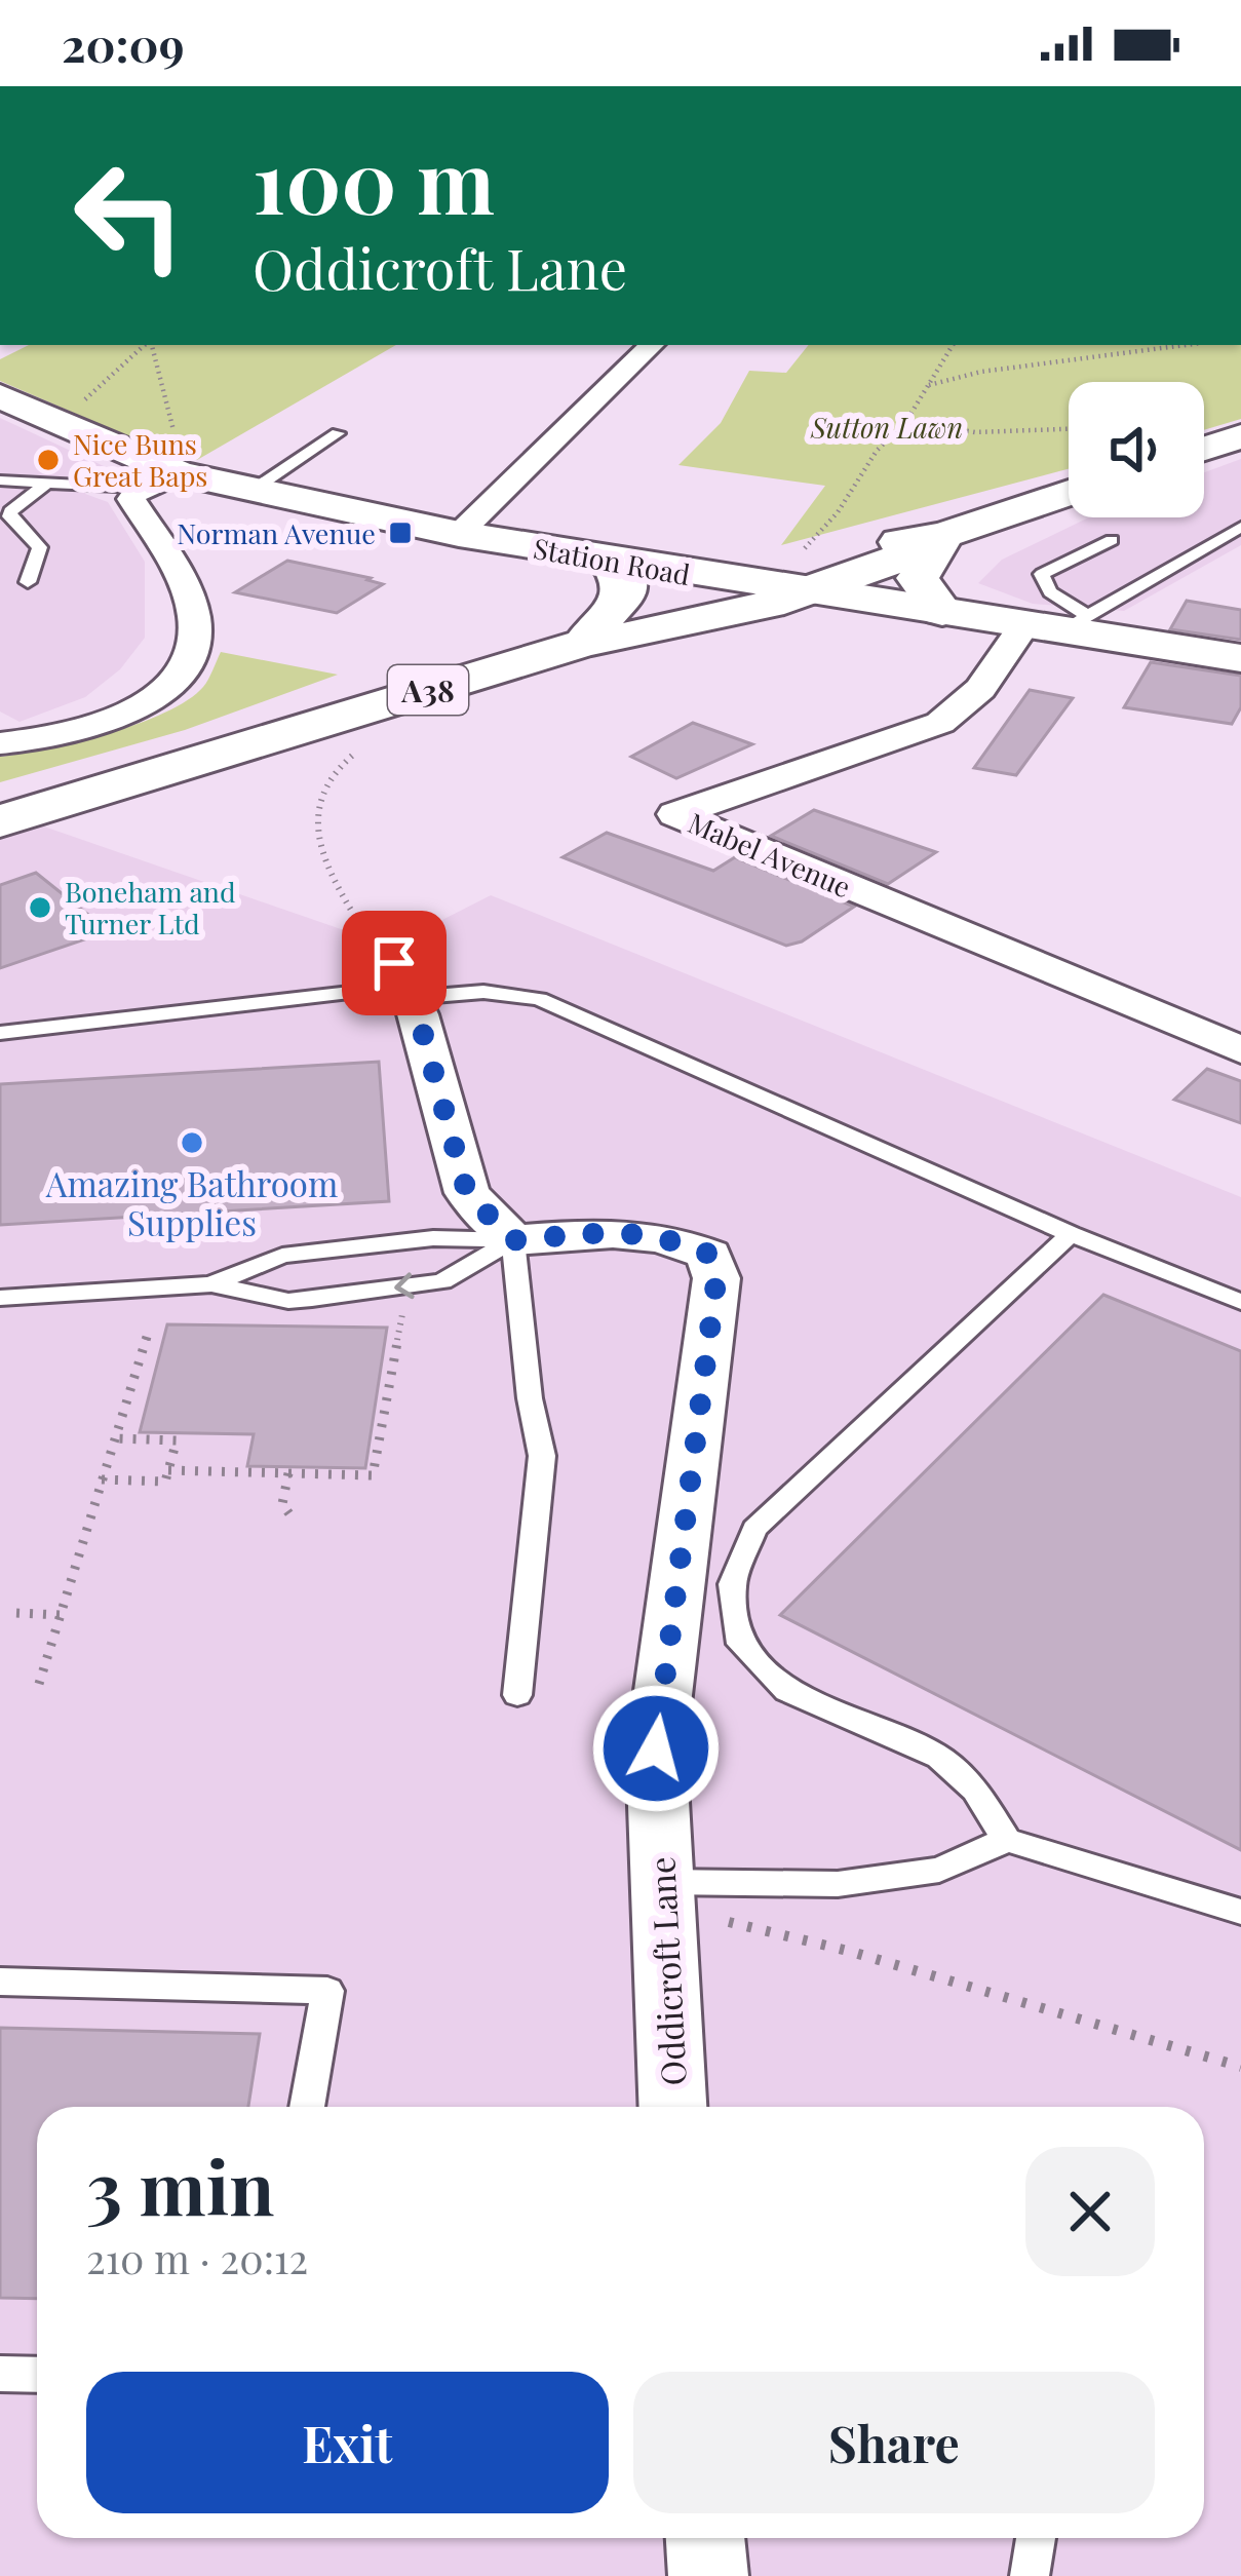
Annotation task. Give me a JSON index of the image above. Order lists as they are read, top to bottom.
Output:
{
  "streets": {
    "main road": ["Station Road", "A38"],
    "street": ["Mabel Avenue", "Oddicroft Lane"]
  },
  "crossings": [
    ["Station Road", "A38"],
    ["Station Road", "Mabel Avenue"]
  ],
  "parks": ["Sutton Lawn"],
  "places": {
    "other": ["Nice Buns Great Baps", "Boneham and Turner Ltd", "Amazing Bathroom Supplies"],
    "transit": ["Norman Avenue"]
  },
  "page": {
    "status": "20:09",
    "turn": ["100 m", "Oddicroft Lane"],
    "heading": ["3 min", "210 m · 20:12"],
    "buttons": ["Exit", "Share"]
  }
}
